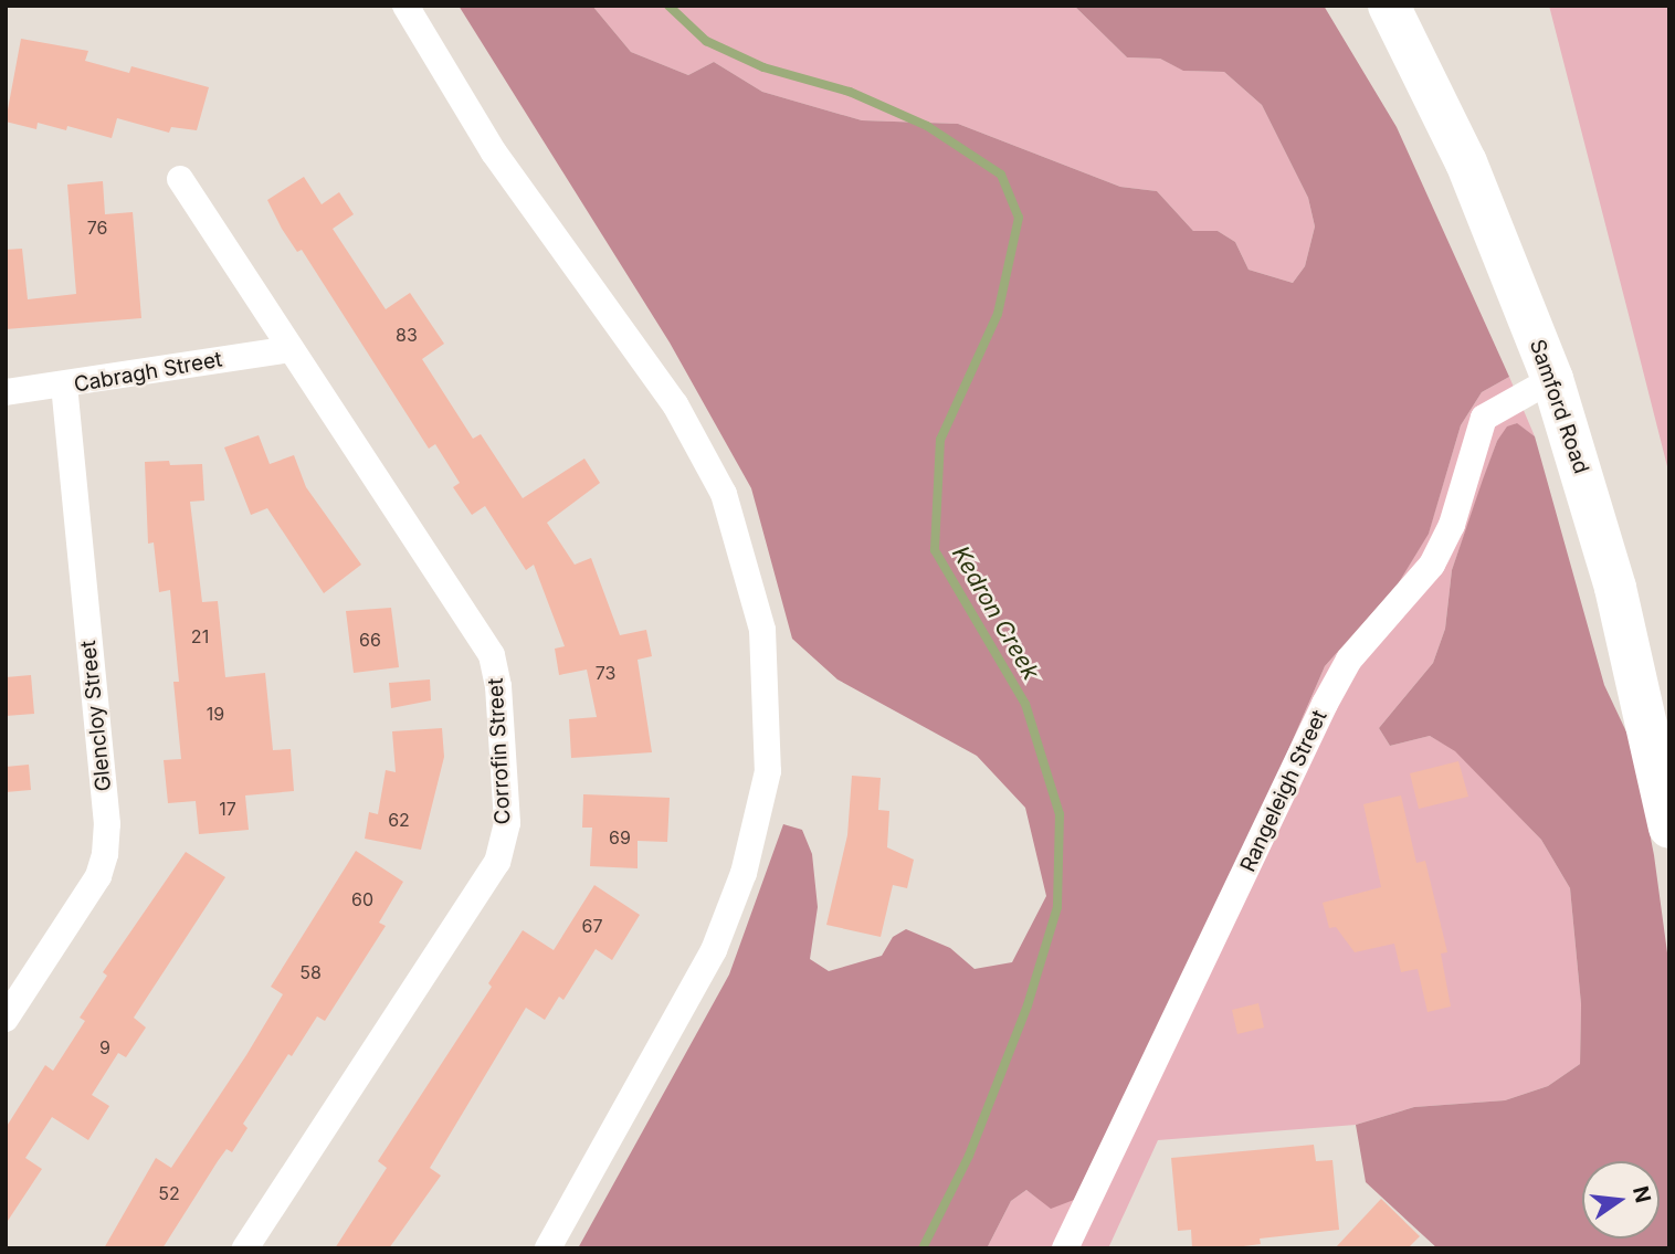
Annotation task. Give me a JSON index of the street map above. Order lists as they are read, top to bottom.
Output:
{
  "streets": {
    "main road": ["Samford Road"],
    "street": [
      "Cabragh Street",
      "Glencloy Street",
      "Corrofin Street",
      "Rangeleigh Street"
    ]
  },
  "crossings": [
    ["Cabragh Street", "Glencloy Street"],
    ["Cabragh Street", "Corrofin Street"],
    ["Samford Road", "Rangeleigh Street"]
  ],
  "water": ["Kedron Creek"],
  "house_numbers": [
    "76",
    "83",
    "21",
    "66",
    "73",
    "19",
    "17",
    "62",
    "69",
    "60",
    "67",
    "58",
    "9",
    "52"
  ],
  "north": "right"
}
